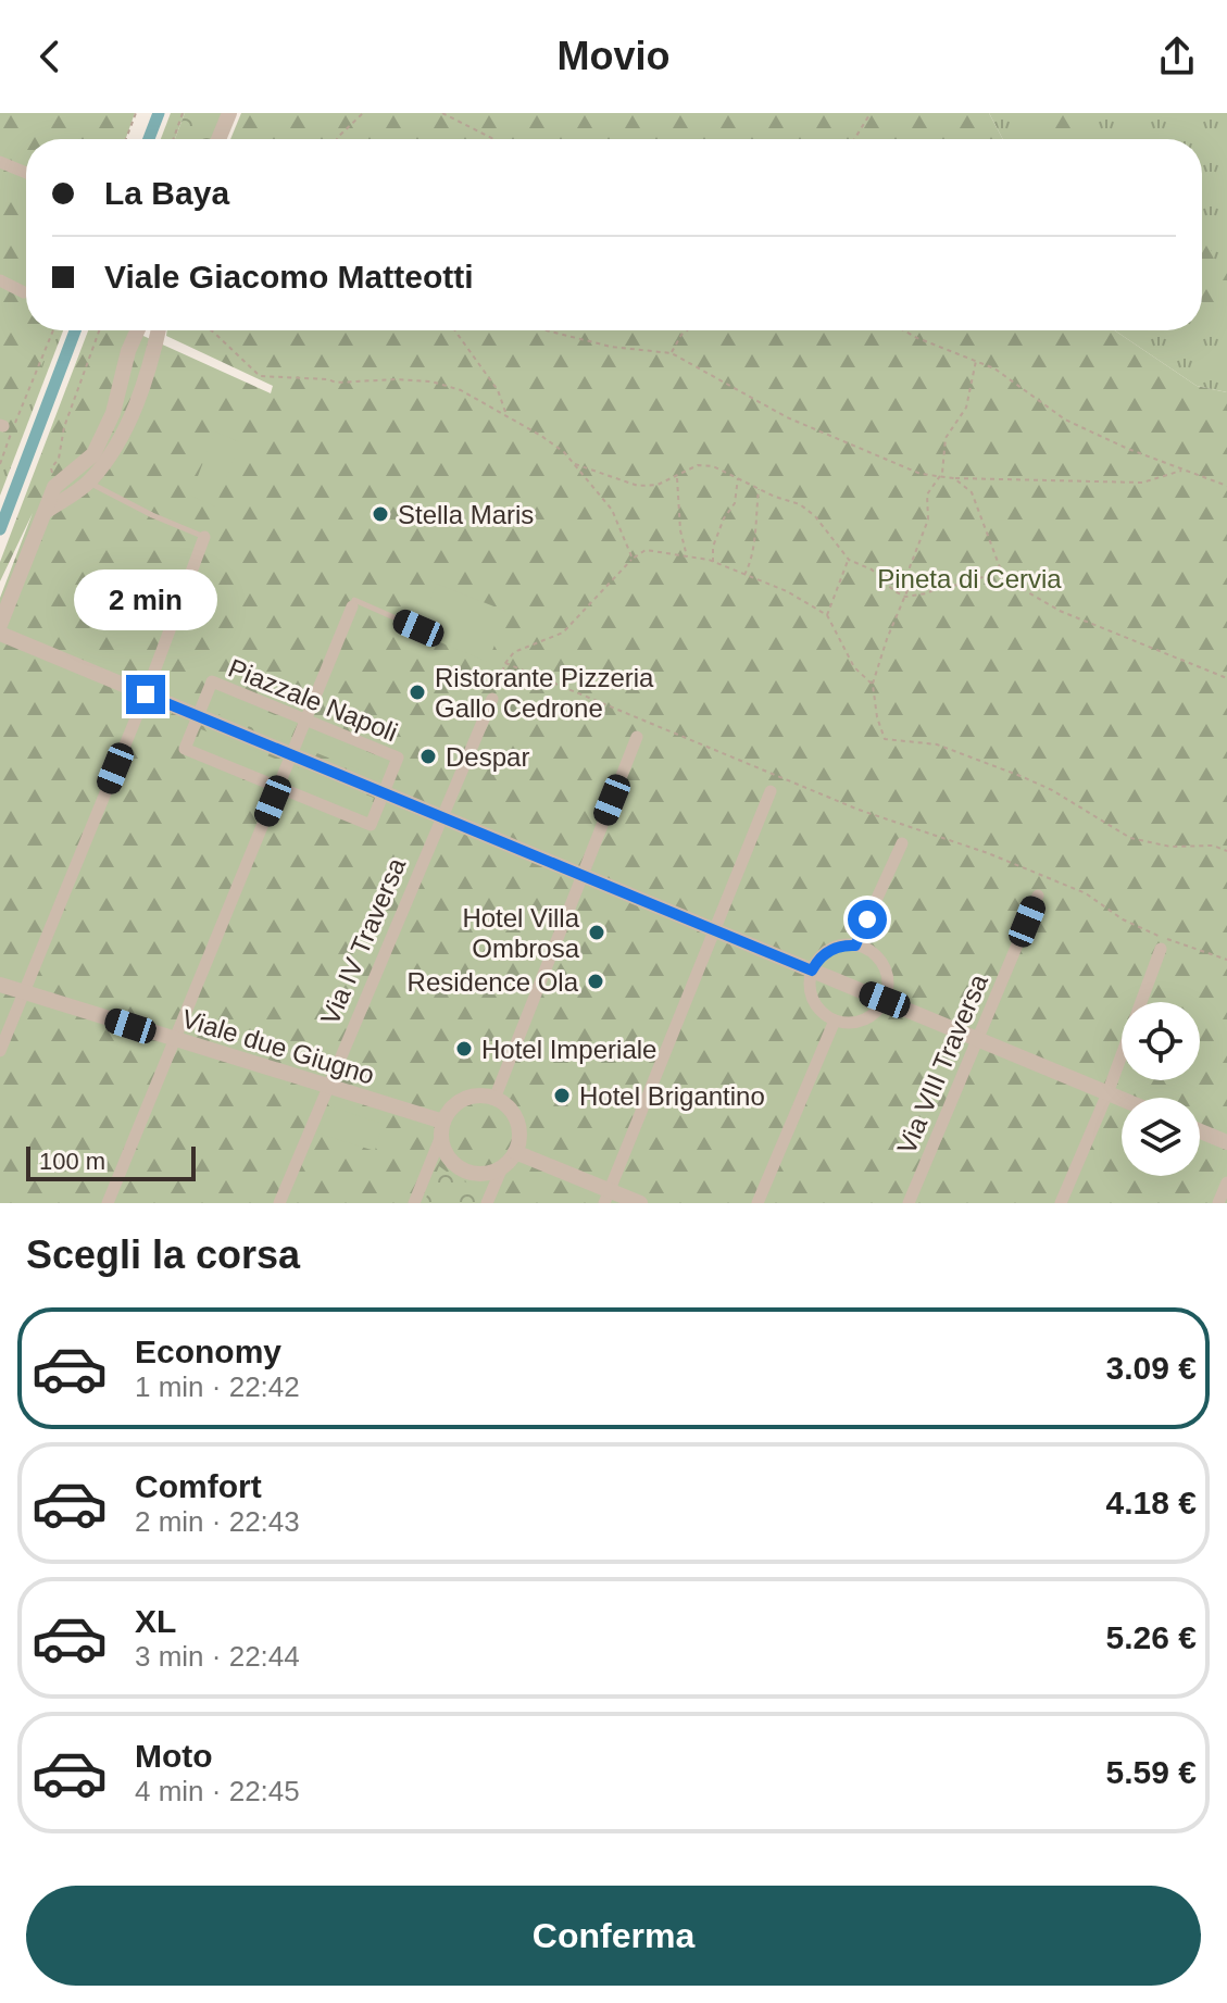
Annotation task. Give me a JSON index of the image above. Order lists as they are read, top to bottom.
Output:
{
  "streets": {
    "street": [
      "Piazzale Napoli",
      "Via IV Traversa",
      "Viale due Giugno",
      "Via VIII Traversa"
    ]
  },
  "crossings": [
    ["Via IV Traversa", "Viale due Giugno"]
  ],
  "parks": ["Pineta di Cervia"],
  "places": [
    "Stella Maris",
    "Ristorante Pizzeria Gallo Cedrone",
    "Despar",
    "Hotel Villa Ombrosa",
    "Residence Ola",
    "Hotel Imperiale",
    "Hotel Brigantino"
  ],
  "scale_bar": "100 m",
  "page": {
    "header": "Movio",
    "banner": ["La Baya", "Viale Giacomo Matteotti"],
    "bubble": "2 min",
    "scale": "100 m",
    "heading": "Scegli la corsa",
    "list": [
      {
        "name": "Economy",
        "note": "1 min · 22:42",
        "value": "3.09 €"
      },
      {
        "name": "Comfort",
        "note": "2 min · 22:43",
        "value": "4.18 €"
      },
      {
        "name": "XL",
        "note": "3 min · 22:44",
        "value": "5.26 €"
      },
      {
        "name": "Moto",
        "note": "4 min · 22:45",
        "value": "5.59 €"
      }
    ],
    "buttons": "Conferma"
  }
}
